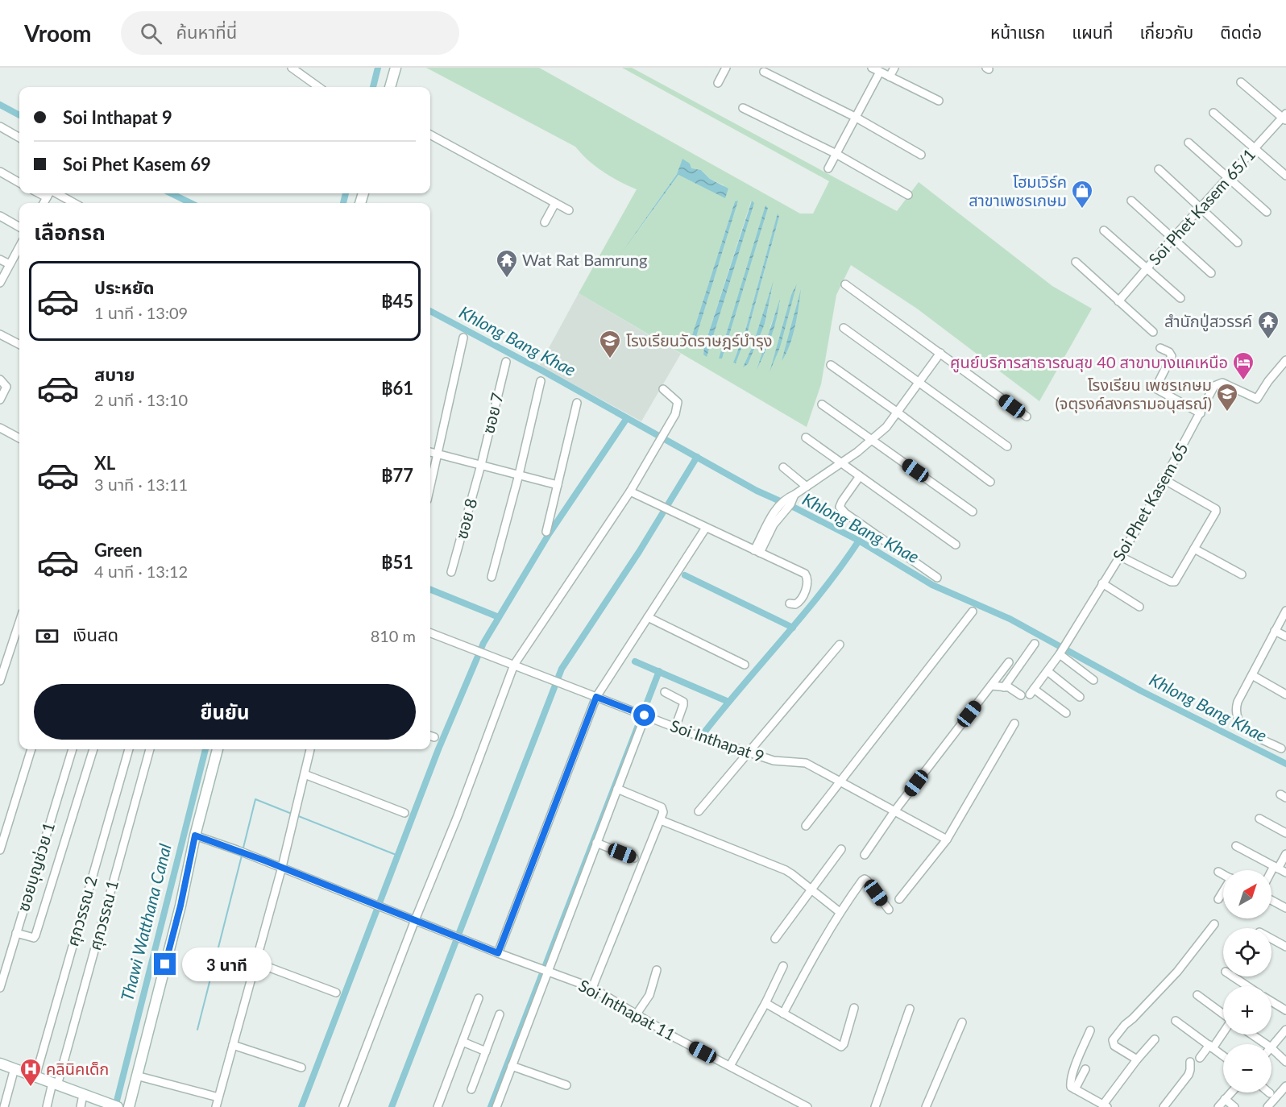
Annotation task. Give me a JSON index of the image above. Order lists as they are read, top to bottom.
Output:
{
  "streets": {
    "street": [
      "Soi Phet Kasem 65/1",
      "ซอย 7",
      "Soi Phet Kasem 65",
      "ซอย 8",
      "Soi Inthapat 9",
      "ซอยบุญช่วย 1",
      "ศุภวรรณ 2",
      "ศุภวรรณ 1",
      "Soi Inthapat 11"
    ]
  },
  "crossings": [
    ["ซอย 7", "ซอย 8"]
  ],
  "water": ["Khlong Bang Khae", "Thawi Watthana Canal"],
  "places": {
    "shop": ["โฮมเวิร์ค สาขาเพชรเกษม"],
    "temple": ["Wat Rat Bamrung", "สำนักปู่สวรรค์"],
    "school or university": ["โรงเรียนวัดราษฎร์บำรุง", "โรงเรียน เพชรเกษม (จตุรงค์สงครามอนุสรณ์)"],
    "hotel": ["ศูนย์บริการสาธารณสุข 40 สาขาบางแคเหนือ"],
    "hospital": ["คลินิคเด็ก"]
  },
  "north": "top right",
  "page": {
    "header": "Vroom",
    "search": "ค้นหาที่นี่",
    "nav": [
      "หน้าแรก",
      "แผนที่",
      "เกี่ยวกับ",
      "ติดต่อ"
    ],
    "banner": ["Soi Inthapat 9", "Soi Phet Kasem 69"],
    "heading": "เลือกรถ",
    "list": [
      {
        "name": "ประหยัด",
        "note": "1 นาที · 13:09",
        "value": "฿45"
      },
      {
        "name": "สบาย",
        "note": "2 นาที · 13:10",
        "value": "฿61"
      },
      {
        "name": "XL",
        "note": "3 นาที · 13:11",
        "value": "฿77"
      },
      {
        "name": "Green",
        "note": "4 นาที · 13:12",
        "value": "฿51"
      }
    ],
    "pay": ["เงินสด", "810 m"],
    "buttons": "ยืนยัน",
    "map_buttons": ["+", "−"],
    "bubble": "3 นาที"
  }
}
